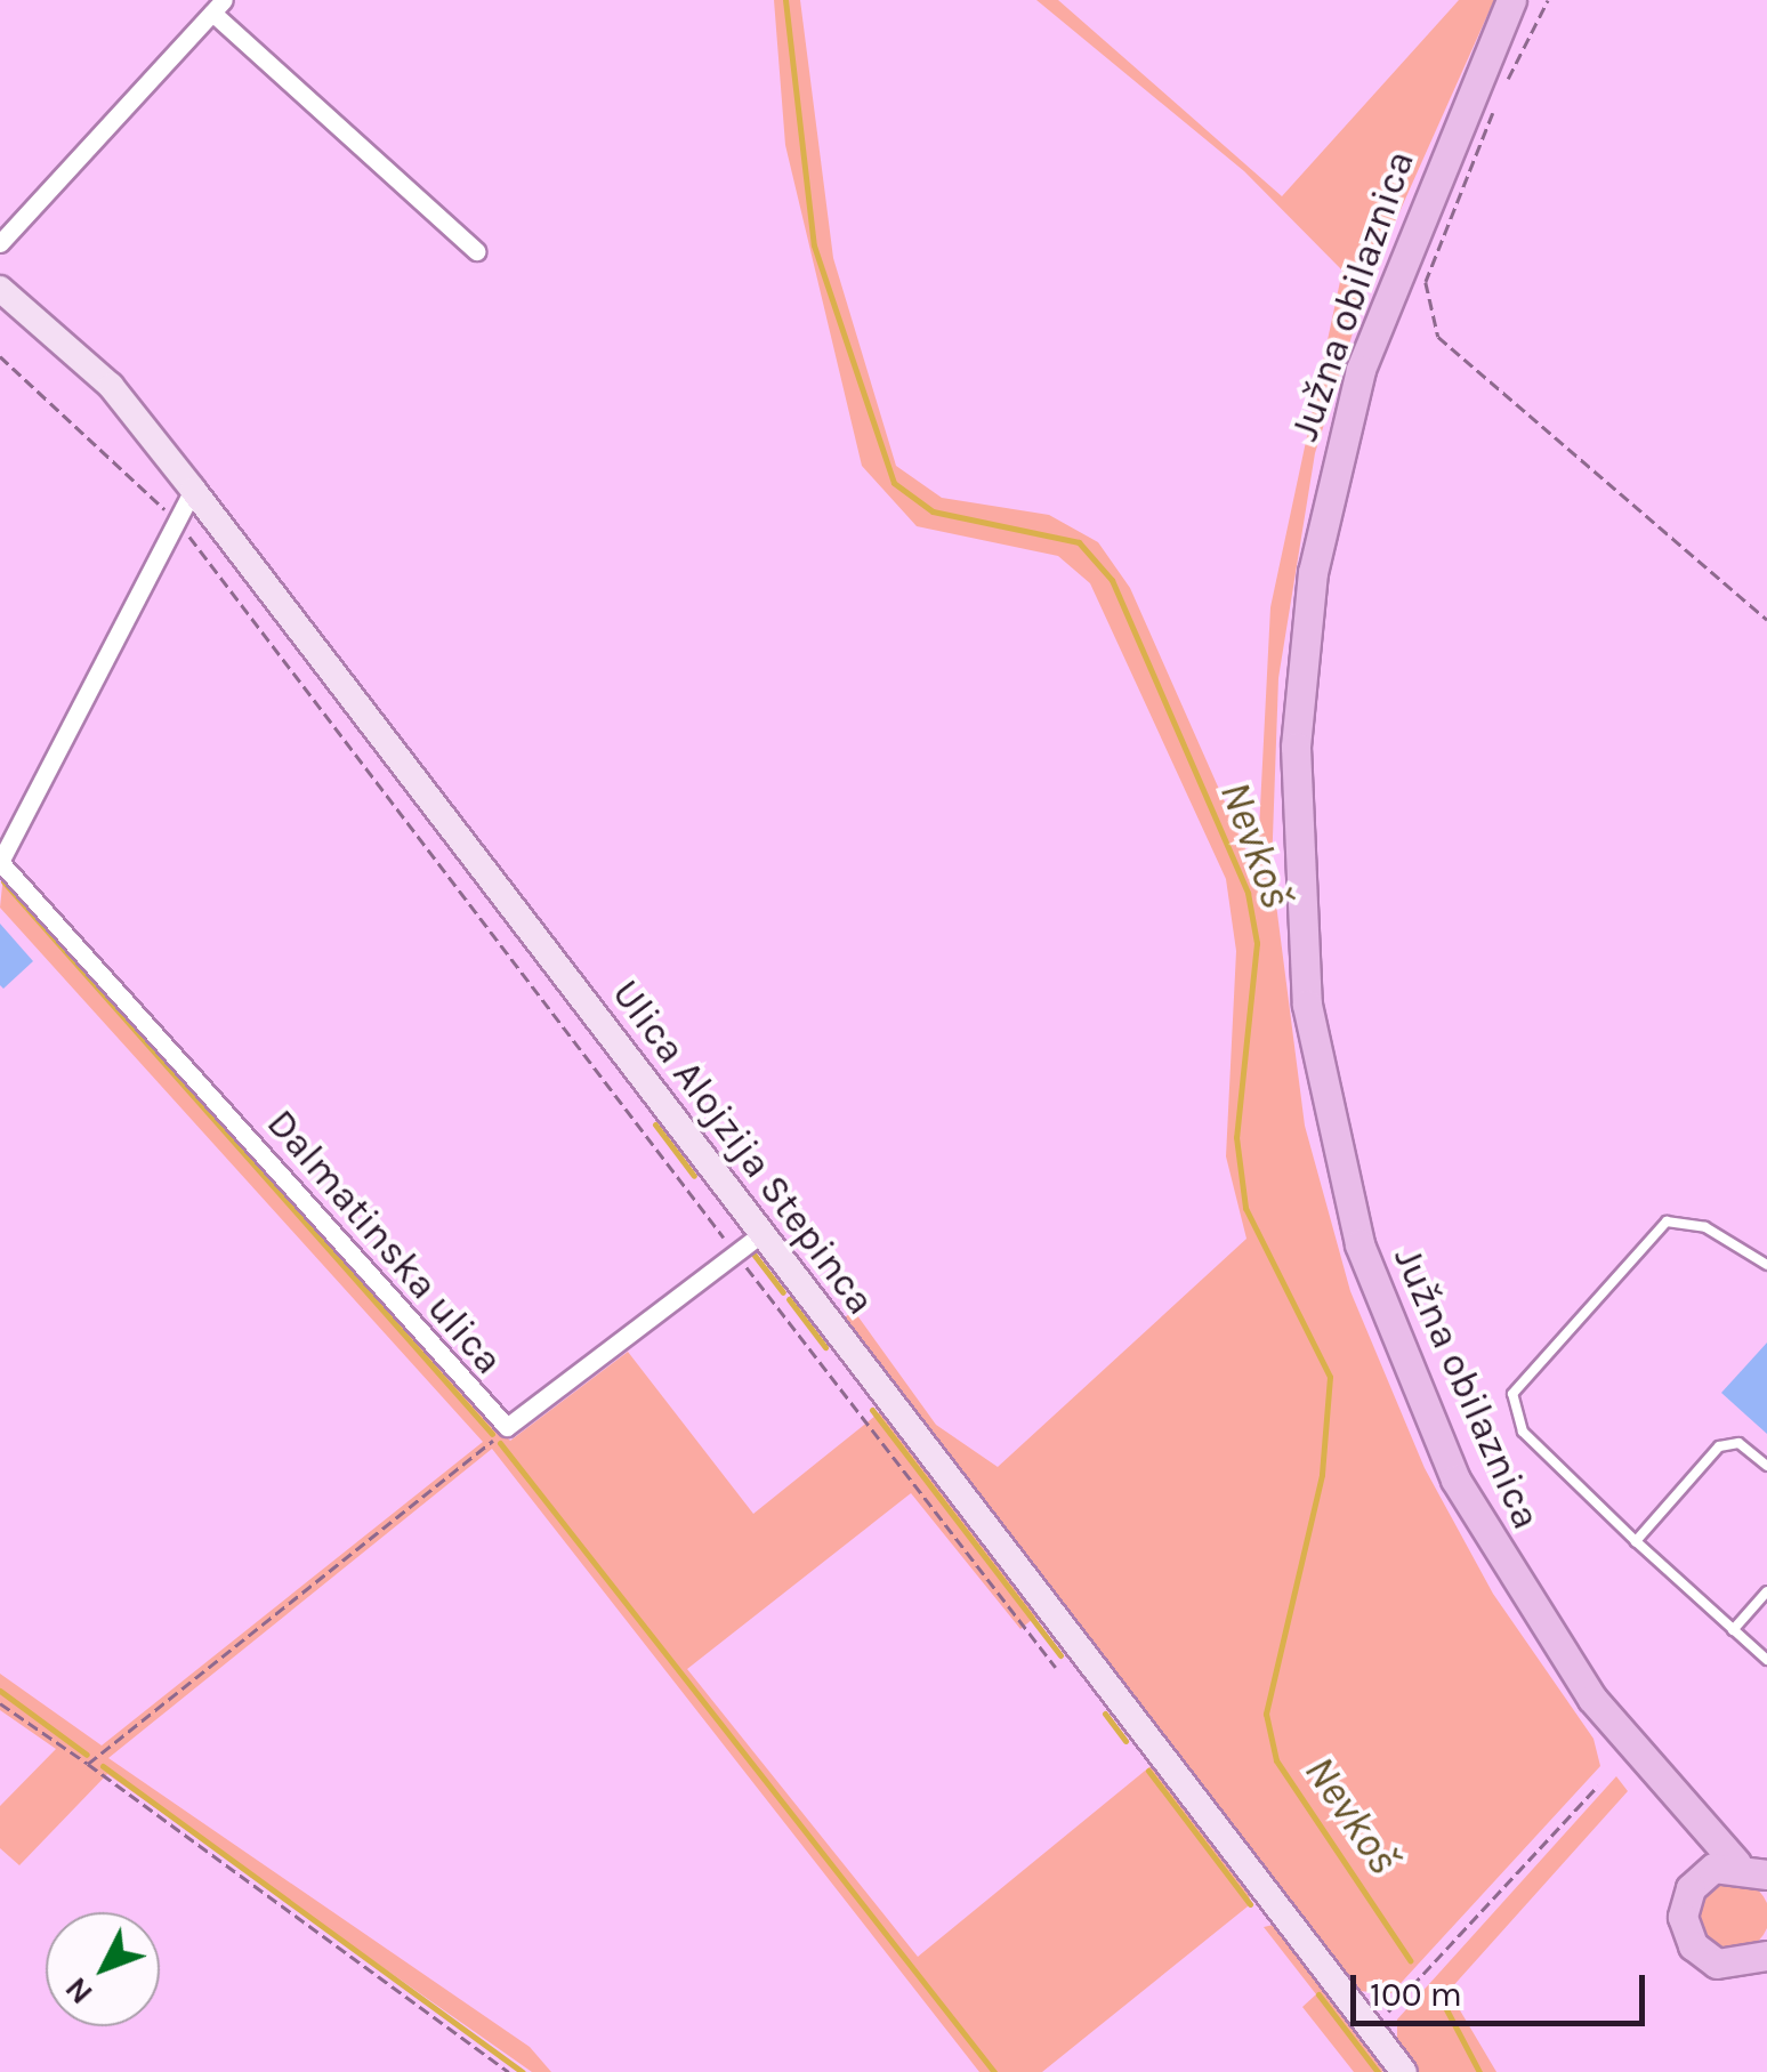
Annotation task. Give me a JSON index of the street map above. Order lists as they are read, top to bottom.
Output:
{
  "streets": {
    "main road": ["Južna obilaznica", "Ulica Alojzija Stepinca"],
    "street": ["Dalmatinska ulica"]
  },
  "crossings": [
    ["Ulica Alojzija Stepinca", "Dalmatinska ulica"]
  ],
  "water": ["Nevkoš"],
  "scale_bar": "100 m",
  "north": "bottom left"
}
